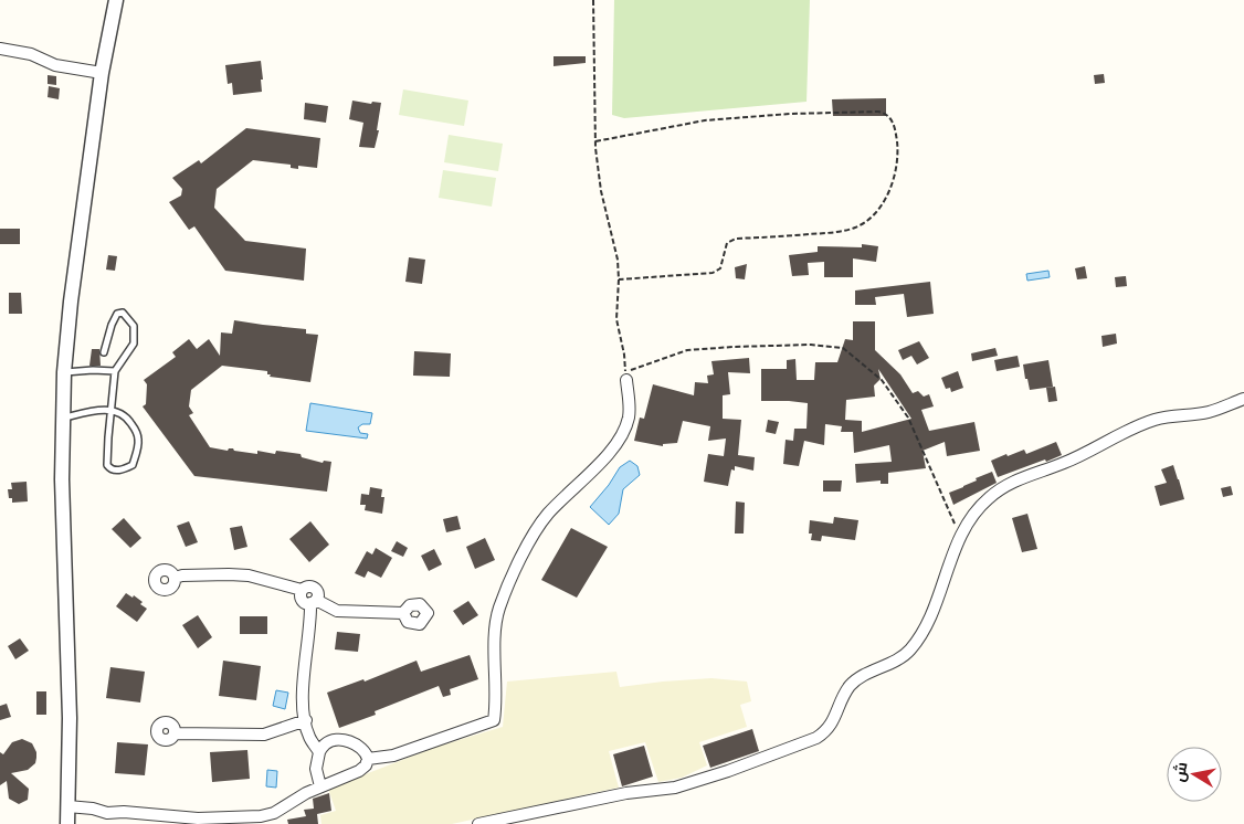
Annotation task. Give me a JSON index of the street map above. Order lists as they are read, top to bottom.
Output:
{
  "north": "left"
}
